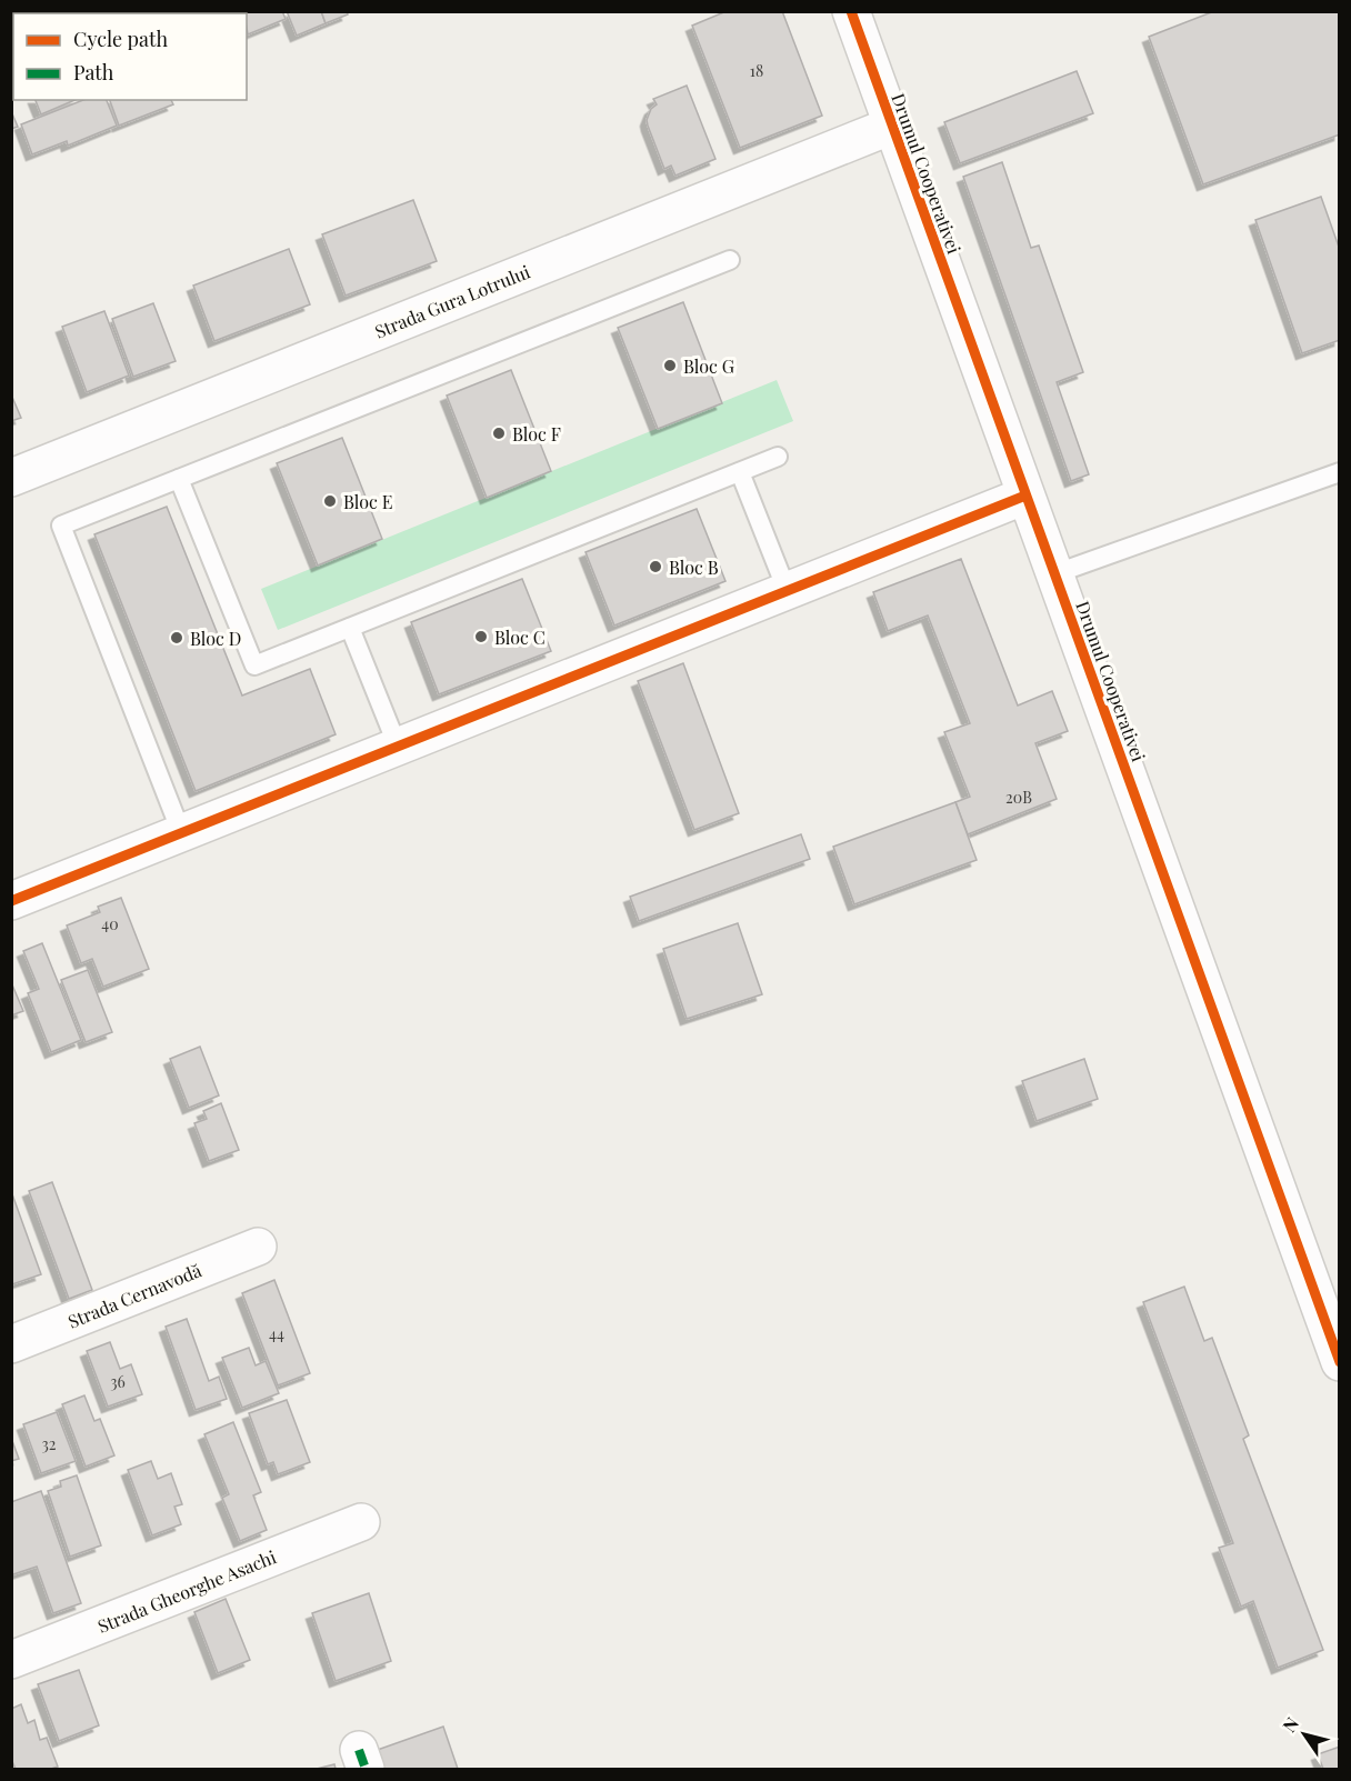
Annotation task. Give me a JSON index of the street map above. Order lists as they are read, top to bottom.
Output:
{
  "streets": {
    "street": [
      "Drumul Cooperativei",
      "Strada Gura Lotrului",
      "Strada Cernavodă",
      "Strada Gheorghe Asachi"
    ]
  },
  "crossings": [
    ["Drumul Cooperativei", "Strada Gura Lotrului"]
  ],
  "places": [
    "Bloc G",
    "Bloc F",
    "Bloc E",
    "Bloc B",
    "Bloc C",
    "Bloc D"
  ],
  "house_numbers": [
    "18",
    "20B",
    "40",
    "44",
    "36",
    "32"
  ],
  "legend": ["Cycle path", "Path"],
  "north": "top left"
}
